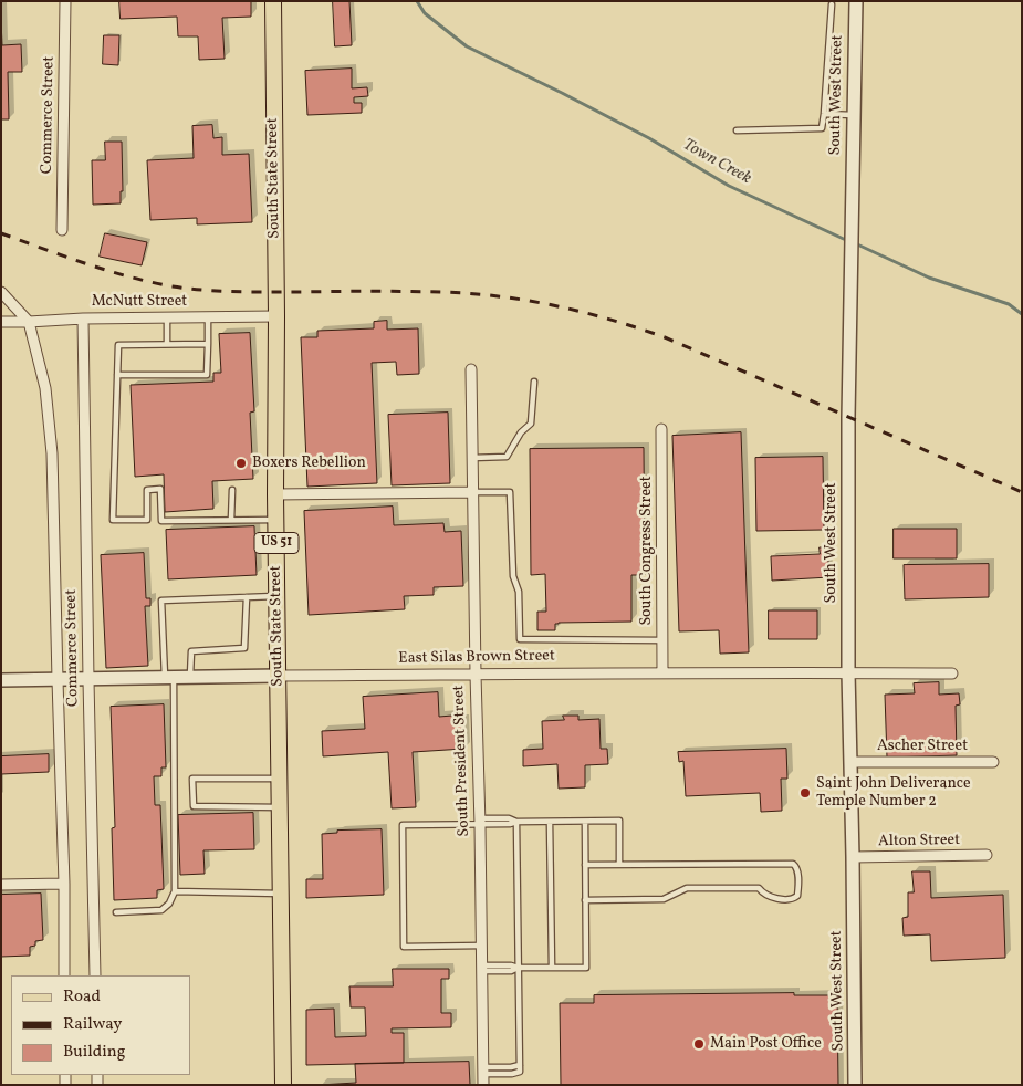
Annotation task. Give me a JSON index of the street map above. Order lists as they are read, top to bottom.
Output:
{
  "streets": {
    "main road": ["South State Street", "US 51"],
    "street": [
      "South West Street",
      "Commerce Street",
      "McNutt Street",
      "South Congress Street",
      "East Silas Brown Street",
      "Ascher Street",
      "South President Street",
      "Alton Street"
    ]
  },
  "crossings": [
    ["South West Street", "East Silas Brown Street"],
    ["South West Street", "Ascher Street"],
    ["South West Street", "Alton Street"],
    ["Commerce Street", "McNutt Street"],
    ["Commerce Street", "East Silas Brown Street"],
    ["South State Street", "McNutt Street"],
    ["South State Street", "East Silas Brown Street"],
    ["South Congress Street", "East Silas Brown Street"],
    ["East Silas Brown Street", "South President Street"]
  ],
  "water": ["Town Creek"],
  "places": ["Boxers Rebellion", "Saint John Deliverance Temple Number 2", "Main Post Office"],
  "legend": ["Road", "Railway", "Building"]
}
